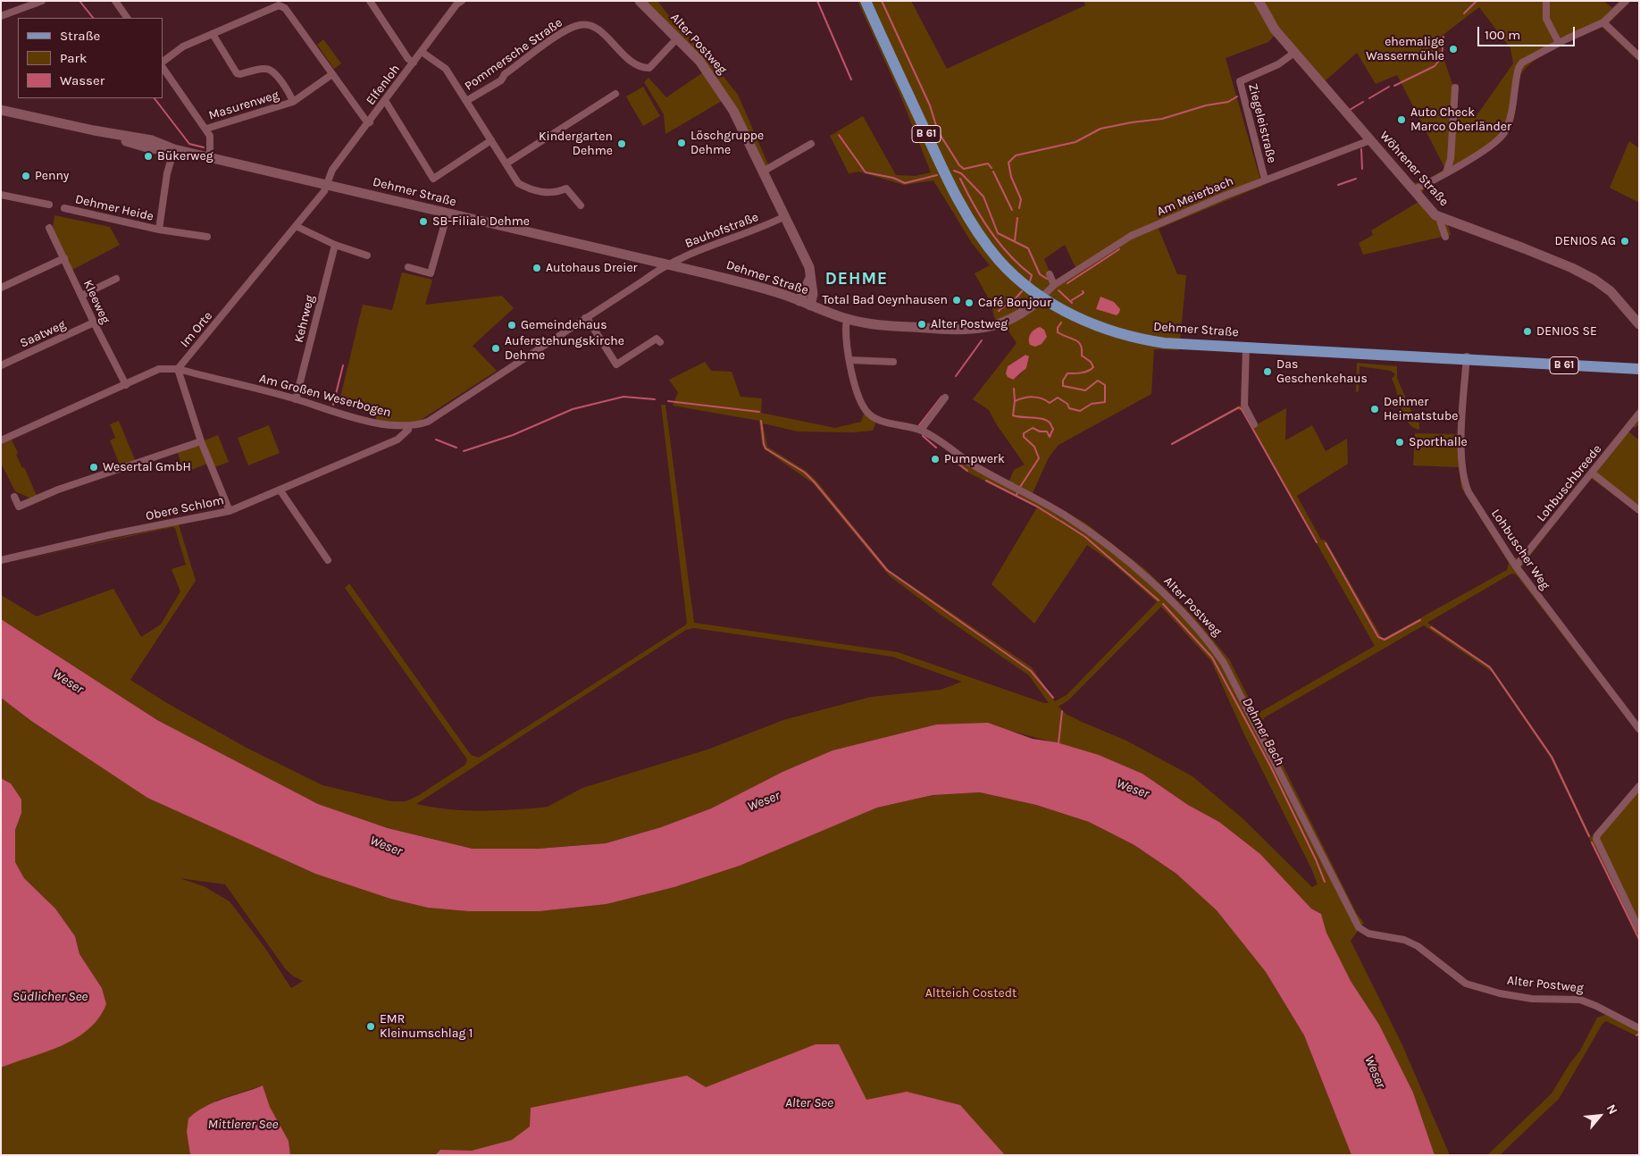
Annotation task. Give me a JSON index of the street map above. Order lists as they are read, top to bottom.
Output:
{
  "streets": {
    "main road": ["B 61", "Dehmer Straße"],
    "street": [
      "Alter Postweg",
      "Pommersche Straße",
      "Elfenloh",
      "Masurenweg",
      "Ziegeleistraße",
      "Wöhrener Straße",
      "Am Meierbach",
      "Dehmer Heide",
      "Bauhofstraße",
      "Kleeweg",
      "Kehrweg",
      "Im Orte",
      "Saatweg",
      "Am Großen Weserbogen",
      "Lohbuschbreede",
      "Obere Schlom",
      "Lohbuscher Weg"
    ]
  },
  "crossings": [
    ["Alter Postweg", "Pommersche Straße"],
    ["Alter Postweg", "Dehmer Straße"],
    ["Alter Postweg", "Bauhofstraße"],
    ["Elfenloh", "Dehmer Straße"],
    ["Elfenloh", "Im Orte"],
    ["Ziegeleistraße", "Wöhrener Straße"],
    ["Ziegeleistraße", "Am Meierbach"],
    ["B 61", "Dehmer Straße"],
    ["B 61", "Am Meierbach"],
    ["Wöhrener Straße", "Am Meierbach"],
    ["Dehmer Straße", "Am Meierbach"],
    ["Dehmer Straße", "Dehmer Heide"],
    ["Dehmer Straße", "Bauhofstraße"],
    ["Dehmer Straße", "Im Orte"],
    ["Dehmer Straße", "Am Großen Weserbogen"],
    ["Dehmer Straße", "Lohbuscher Weg"],
    ["Bauhofstraße", "Am Großen Weserbogen"],
    ["Kleeweg", "Saatweg"],
    ["Kleeweg", "Am Großen Weserbogen"],
    ["Kehrweg", "Am Großen Weserbogen"],
    ["Im Orte", "Am Großen Weserbogen"],
    ["Am Großen Weserbogen", "Obere Schlom"],
    ["Lohbuschbreede", "Lohbuscher Weg"]
  ],
  "districts": ["DEHME"],
  "water": [
    "Weser",
    "Dehmer Bach",
    "Südlicher See",
    "Alter See",
    "Mittlerer See"
  ],
  "parks": ["Altteich Costedt"],
  "places": [
    "ehemalige Wassermühle",
    "Auto Check Marco Oberländer",
    "Löschgruppe Dehme",
    "Kindergarten Dehme",
    "Bükerweg",
    "Penny",
    "SB-Filiale Dehme",
    "DENIOS AG",
    "Autohaus Dreier",
    "Total Bad Oeynhausen",
    "Café Bonjour",
    "Alter Postweg",
    "Gemeindehaus",
    "DENIOS SE",
    "Auferstehungskirche Dehme",
    "Das Geschenkehaus",
    "Dehmer Heimatstube",
    "Sporthalle",
    "Pumpwerk",
    "Wesertal GmbH",
    "EMR Kleinumschlag 1"
  ],
  "legend": ["Straße", "Park", "Wasser"],
  "scale_bar": "100 m",
  "north": "top right"
}
